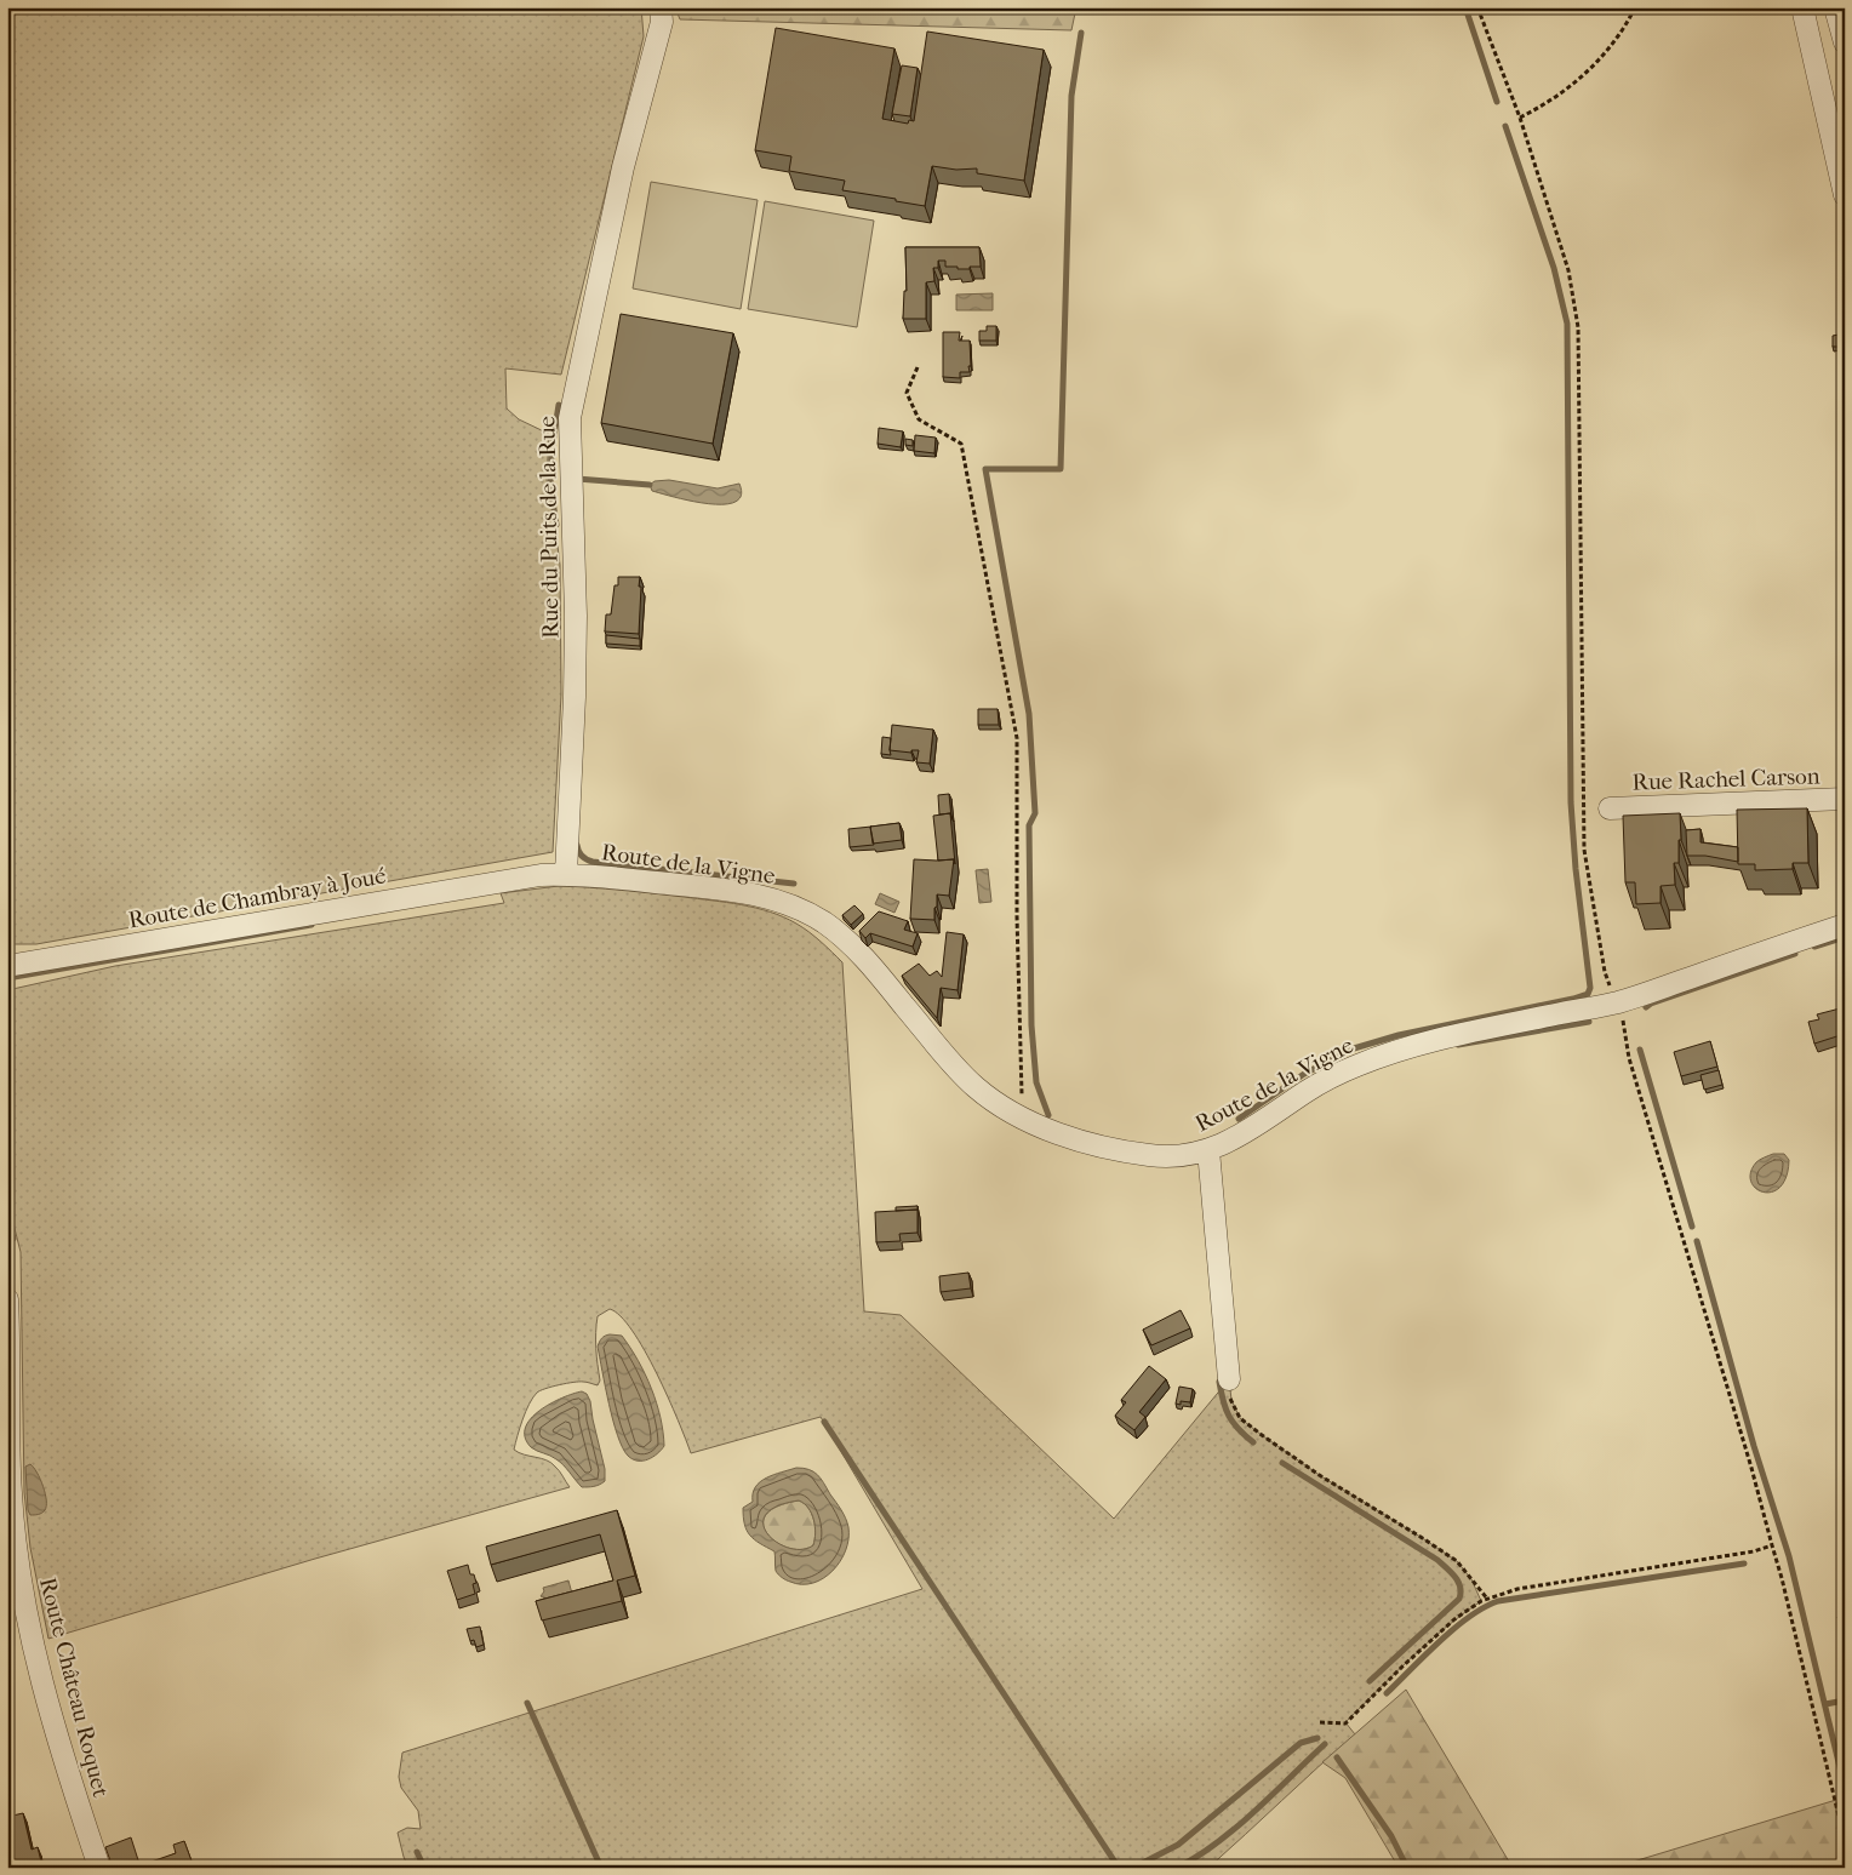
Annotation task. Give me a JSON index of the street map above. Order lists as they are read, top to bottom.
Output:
{
  "streets": {
    "street": [
      "Rue du Puits de la Rue",
      "Rue Rachel Carson",
      "Route de la Vigne",
      "Route de Chambray à Joué",
      "Route Château Roquet"
    ]
  },
  "crossings": [
    ["Rue du Puits de la Rue", "Route de la Vigne"],
    ["Route de la Vigne", "Route de Chambray à Joué"]
  ]
}
